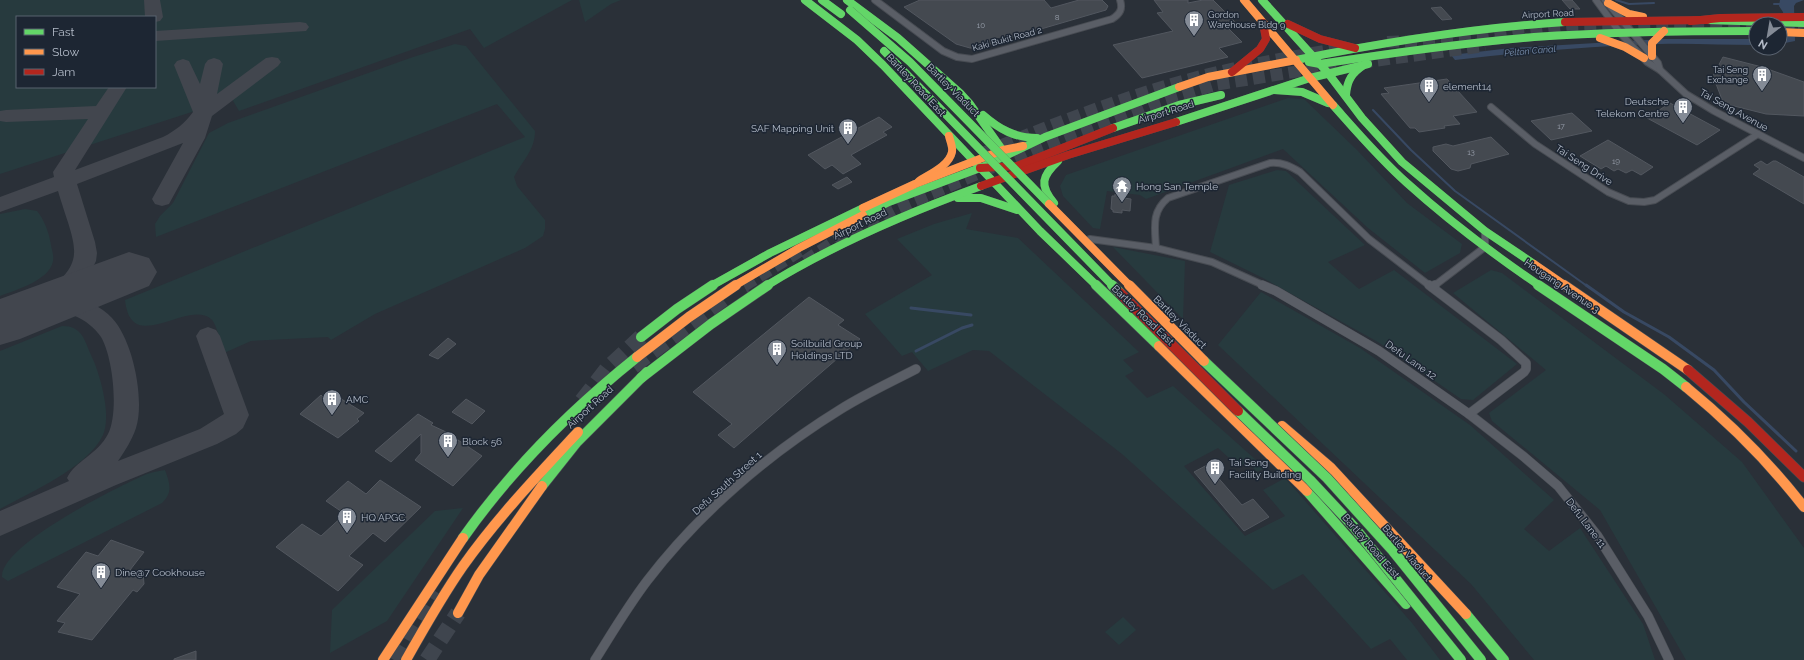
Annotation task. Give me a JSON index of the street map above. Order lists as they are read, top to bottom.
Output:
{
  "streets": {
    "main road": [
      "Airport Road",
      "Bartley Road East",
      "Bartley Viaduct",
      "Hougang Avenue 3"
    ],
    "street": [
      "Kaki Bukit Road 2",
      "Tai Seng Avenue",
      "Tai Seng Drive",
      "Defu Lane 12",
      "Defu South Street 1",
      "Defu Lane 11"
    ]
  },
  "crossings": [
    ["Airport Road", "Bartley Road East"],
    ["Airport Road", "Tai Seng Avenue"],
    ["Airport Road", "Hougang Avenue 3"],
    ["Bartley Road East", "Defu Lane 12"],
    ["Tai Seng Avenue", "Tai Seng Drive"],
    ["Defu Lane 12", "Defu Lane 11"]
  ],
  "water": ["Pelton Canal"],
  "places": {
    "building": [
      "Gordon Warehouse Bldg 9",
      "Tai Seng Exchange",
      "element14",
      "Deutsche Telekom Centre",
      "SAF Mapping Unit",
      "Soilbuild Group Holdings LTD",
      "AMC",
      "Block 56",
      "Tai Seng Facility Building",
      "HQ APGC",
      "Dine@7 Cookhouse"
    ],
    "temple": ["Hong San Temple"]
  },
  "house_numbers": [
    "8",
    "10",
    "17",
    "13",
    "19"
  ],
  "legend": ["Fast", "Slow", "Jam"],
  "north": "bottom left"
}
